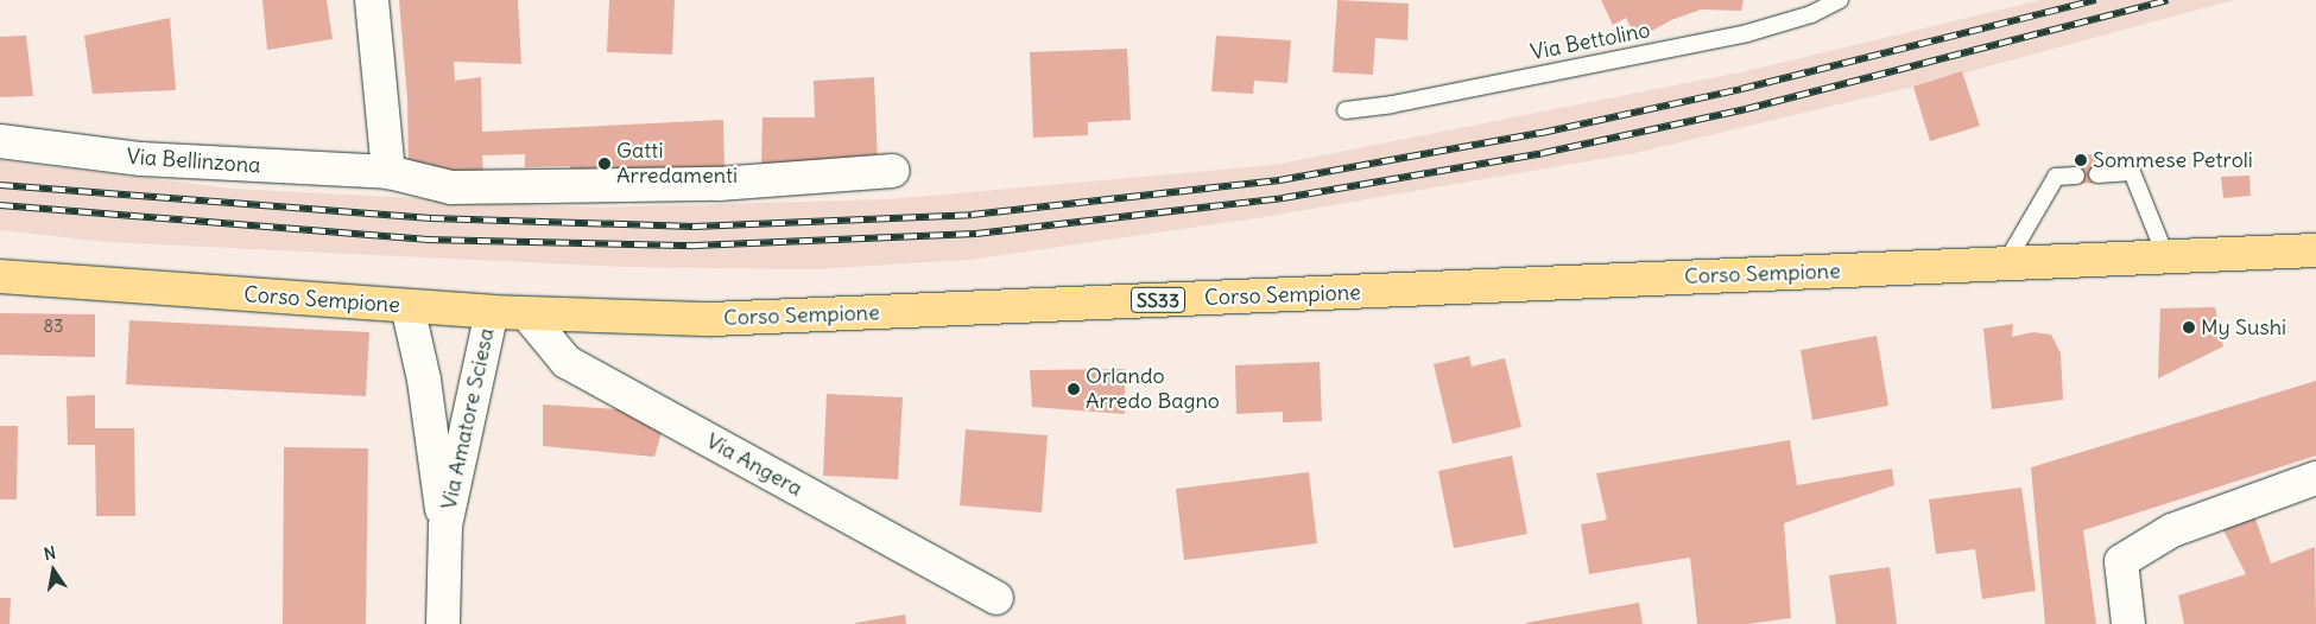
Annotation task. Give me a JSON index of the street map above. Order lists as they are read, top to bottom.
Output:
{
  "streets": {
    "main road": ["Corso Sempione", "SS33"],
    "street": ["Via Bellinzona", "Via Amatore Sciesa", "Via Angera"],
    "lane": ["Via Bettolino"]
  },
  "crossings": [
    ["Corso Sempione", "Via Amatore Sciesa"],
    ["Corso Sempione", "Via Angera"]
  ],
  "places": [
    "Sommese Petroli",
    "Gatti Arredamenti",
    "My Sushi",
    "Orlando Arredo Bagno"
  ],
  "house_numbers": ["83"],
  "north": "top"
}
